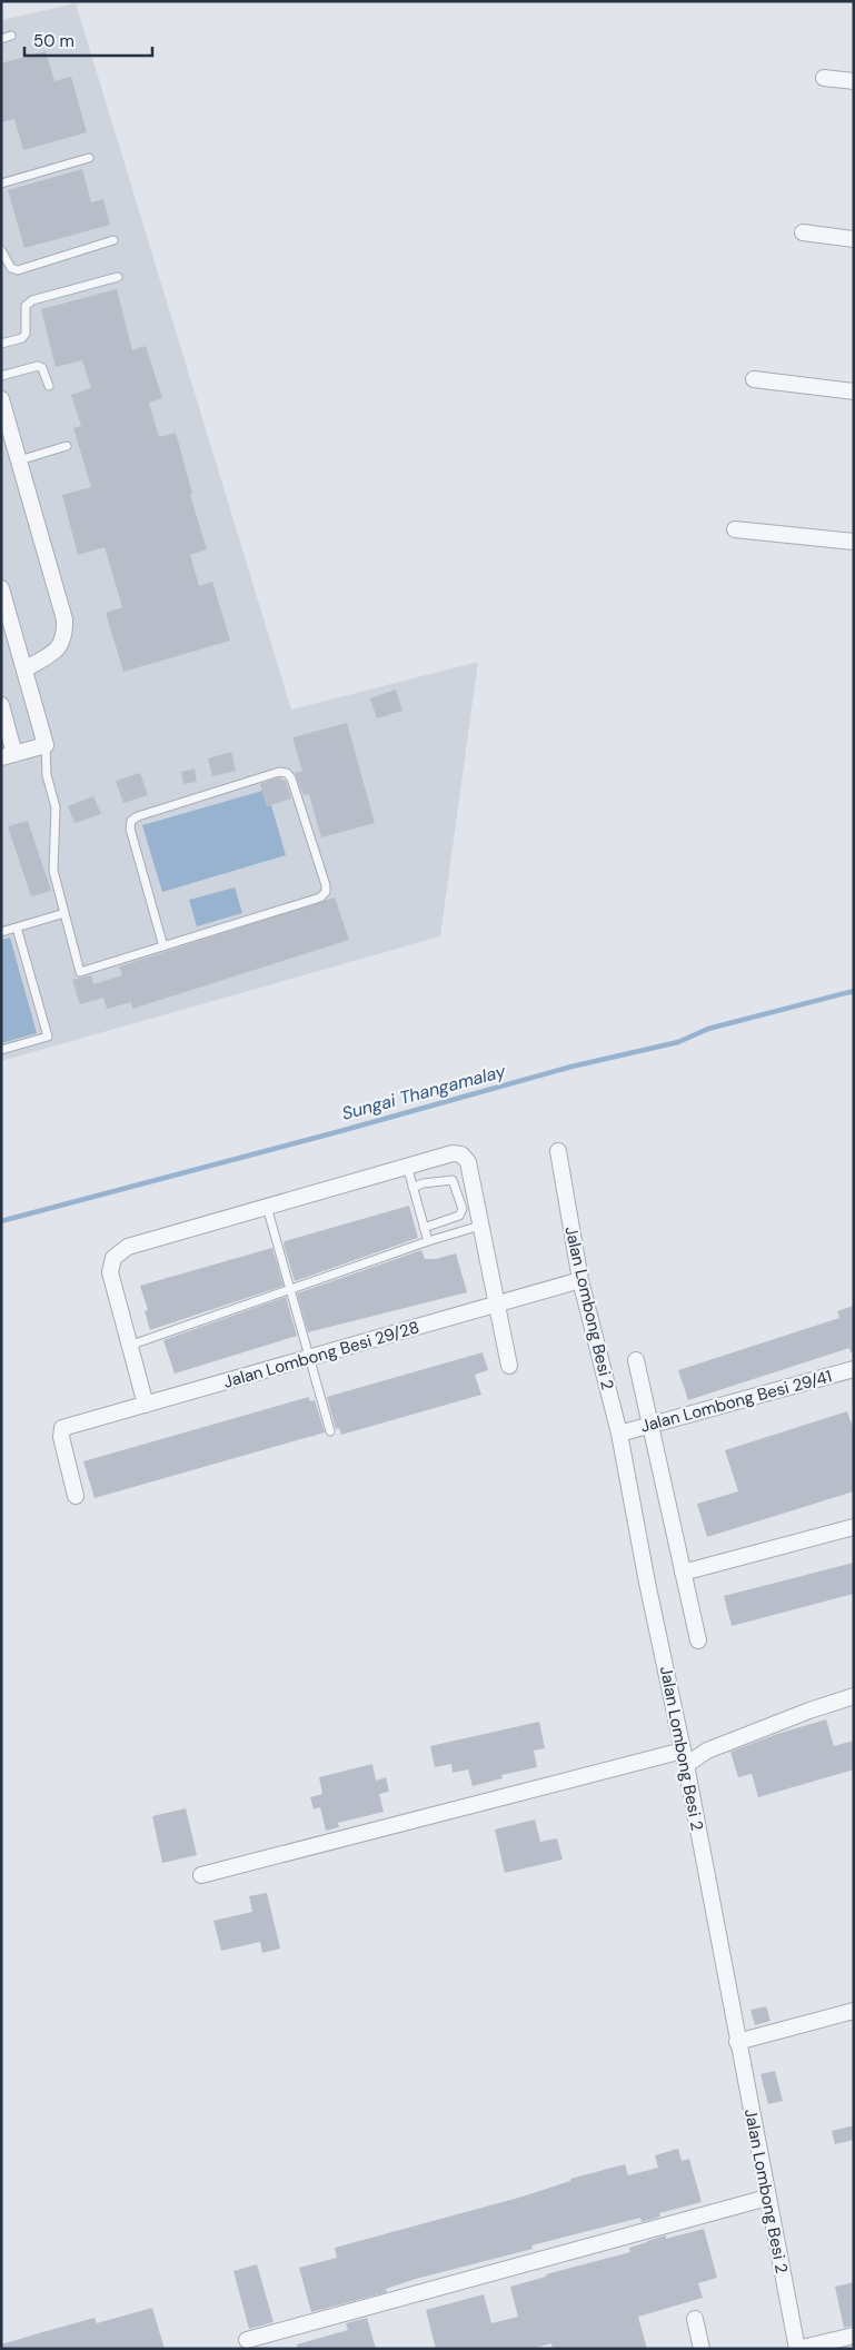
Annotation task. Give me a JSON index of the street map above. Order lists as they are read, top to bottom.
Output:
{
  "streets": {
    "street": ["Jalan Lombong Besi 2", "Jalan Lombong Besi 29/28", "Jalan Lombong Besi 29/41"]
  },
  "crossings": [
    ["Jalan Lombong Besi 2", "Jalan Lombong Besi 29/28"],
    ["Jalan Lombong Besi 2", "Jalan Lombong Besi 29/41"]
  ],
  "water": ["Sungai Thangamalay"],
  "scale_bar": "50 m"
}
